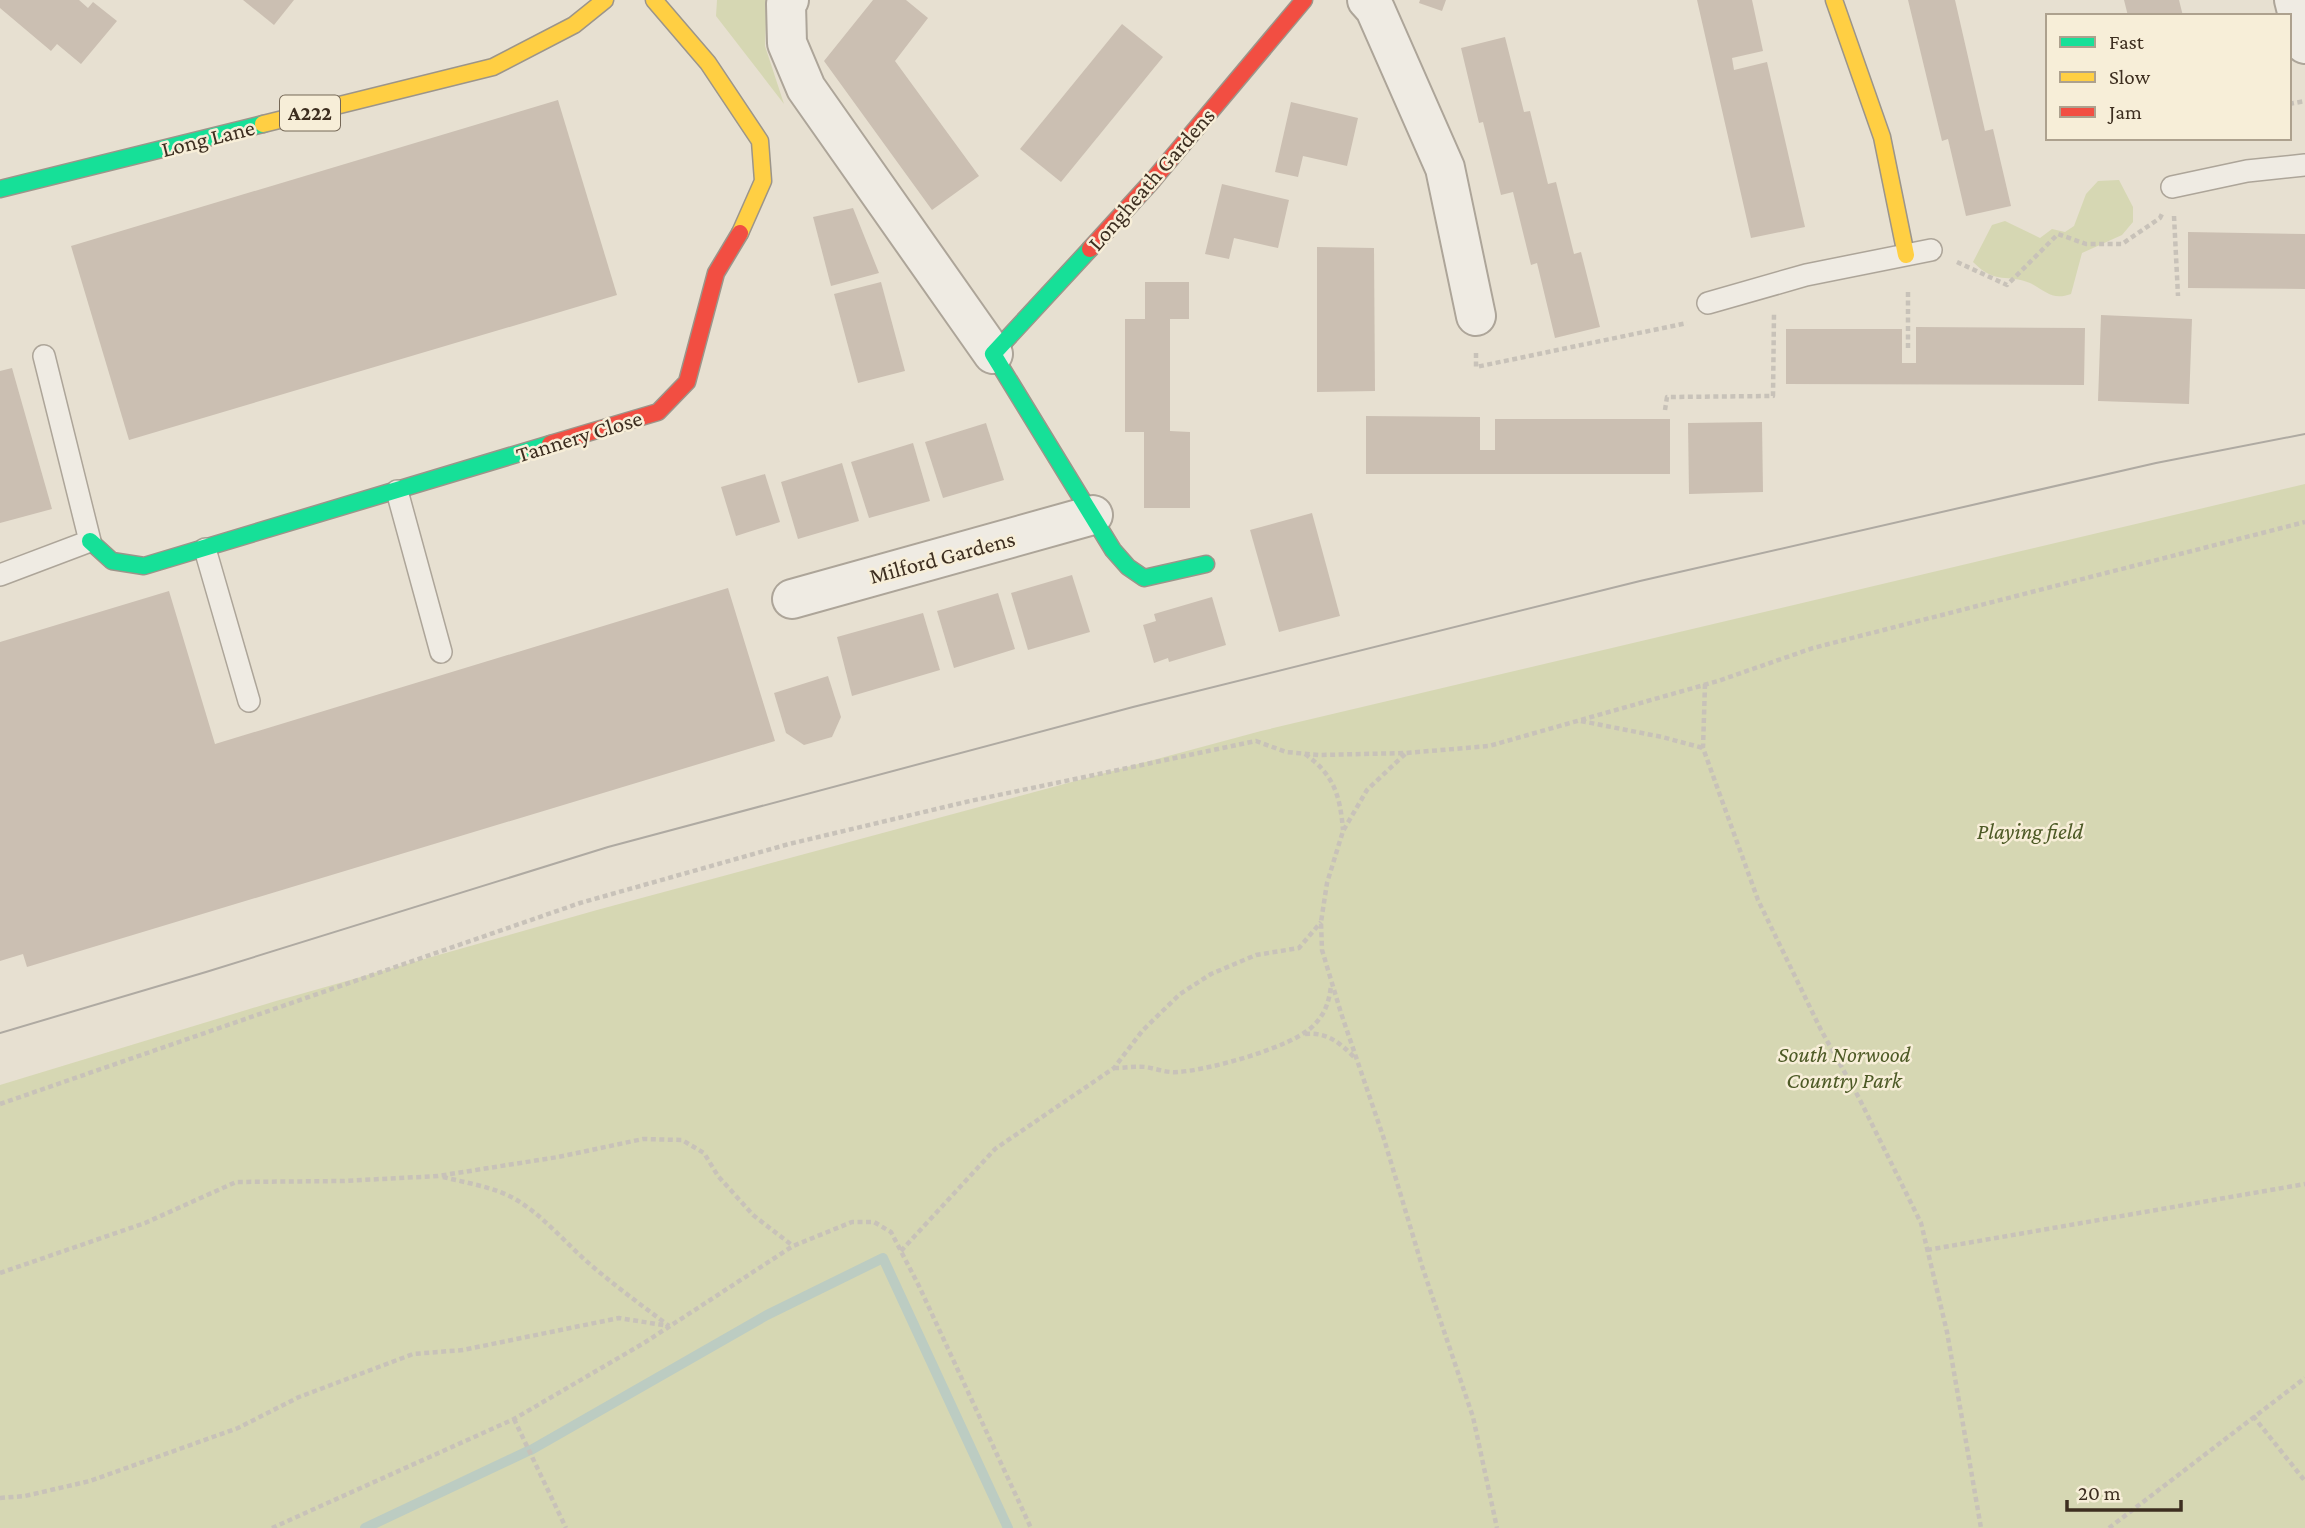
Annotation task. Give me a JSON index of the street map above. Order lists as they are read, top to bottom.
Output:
{
  "streets": {
    "street": [
      "A222",
      "Long Lane",
      "Longheath Gardens",
      "Tannery Close",
      "Milford Gardens"
    ]
  },
  "parks": ["Playing field", "South Norwood Country Park"],
  "legend": ["Fast", "Slow", "Jam"],
  "scale_bar": "20 m"
}
